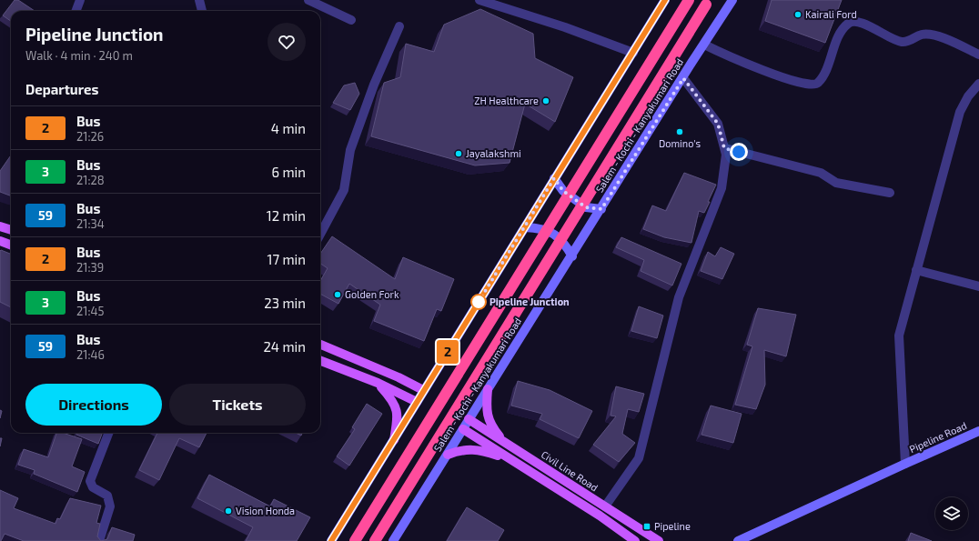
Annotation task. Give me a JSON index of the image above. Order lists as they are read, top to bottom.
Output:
{
  "streets": {
    "highway": ["Salem - Kochi - Kanyakumari Road"],
    "main road": ["Civil Line Road"],
    "street": ["Pipeline Road"]
  },
  "crossings": [
    ["Salem - Kochi - Kanyakumari Road", "Civil Line Road"]
  ],
  "places": {
    "other": [
      "Kairali Ford",
      "ZH Healthcare",
      "Domino's",
      "Jayalakshmi",
      "Golden Fork",
      "Pipeline Junction",
      "Vision Honda"
    ],
    "transit": ["Pipeline"]
  },
  "lines": ["bus line 2"],
  "page": {
    "on_map": "2",
    "heading": [
      ["Pipeline Junction", "Walk · 4 min · 240 m"],
      "Departures"
    ],
    "list": [
      {
        "mark": "2",
        "name": "Bus",
        "note": "21:26",
        "value": "4 min"
      },
      {
        "mark": "3",
        "name": "Bus",
        "note": "21:28",
        "value": "6 min"
      },
      {
        "mark": "59",
        "name": "Bus",
        "note": "21:34",
        "value": "12 min"
      },
      {
        "mark": "2",
        "name": "Bus",
        "note": "21:39",
        "value": "17 min"
      },
      {
        "mark": "3",
        "name": "Bus",
        "note": "21:45",
        "value": "23 min"
      },
      {
        "mark": "59",
        "name": "Bus",
        "note": "21:46",
        "value": "24 min"
      }
    ],
    "buttons": ["Directions", "Tickets"]
  }
}
